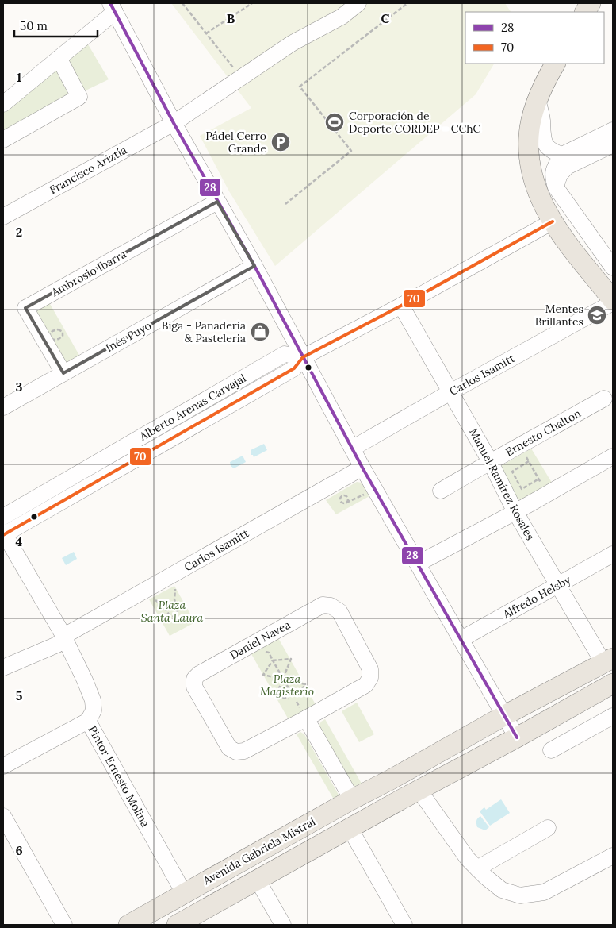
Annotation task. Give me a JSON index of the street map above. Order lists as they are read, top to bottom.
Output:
{
  "streets": {
    "main road": ["Avenida Gabriela Mistral"],
    "street": [
      "Francisco Ariztía",
      "Ambrosio Ibarra",
      "Inés Puyo",
      "Carlos Isamitt",
      "Alberto Arenas Carvajal",
      "Ernesto Chalton",
      "Manuel Ramírez Rosales",
      "Alfredo Helsby",
      "Daniel Navea",
      "Pintor Ernesto Molina"
    ]
  },
  "crossings": [
    ["Ambrosio Ibarra", "Inés Puyo"],
    ["Carlos Isamitt", "Manuel Ramírez Rosales"],
    ["Carlos Isamitt", "Pintor Ernesto Molina"],
    ["Alberto Arenas Carvajal", "Manuel Ramírez Rosales"],
    ["Alberto Arenas Carvajal", "Pintor Ernesto Molina"],
    ["Ernesto Chalton", "Manuel Ramírez Rosales"],
    ["Manuel Ramírez Rosales", "Alfredo Helsby"],
    ["Manuel Ramírez Rosales", "Avenida Gabriela Mistral"],
    ["Pintor Ernesto Molina", "Avenida Gabriela Mistral"]
  ],
  "parks": ["Plaza Santa Laura", "Plaza Magisterio"],
  "places": {
    "sports": ["Corporación de Deporte CORDEP - CChC"],
    "parking": ["Pádel Cerro Grande"],
    "school or university": ["Mentes Brillantes"],
    "shop": ["Biga - Panaderia & Pasteleria"]
  },
  "lines": ["transit line 28", "transit line 70"],
  "legend": ["28", "70"],
  "scale_bar": "50 m",
  "grid": {
    "columns": ["B", "C"],
    "rows": [
      "1",
      "2",
      "3",
      "4",
      "5",
      "6"
    ]
  }
}
